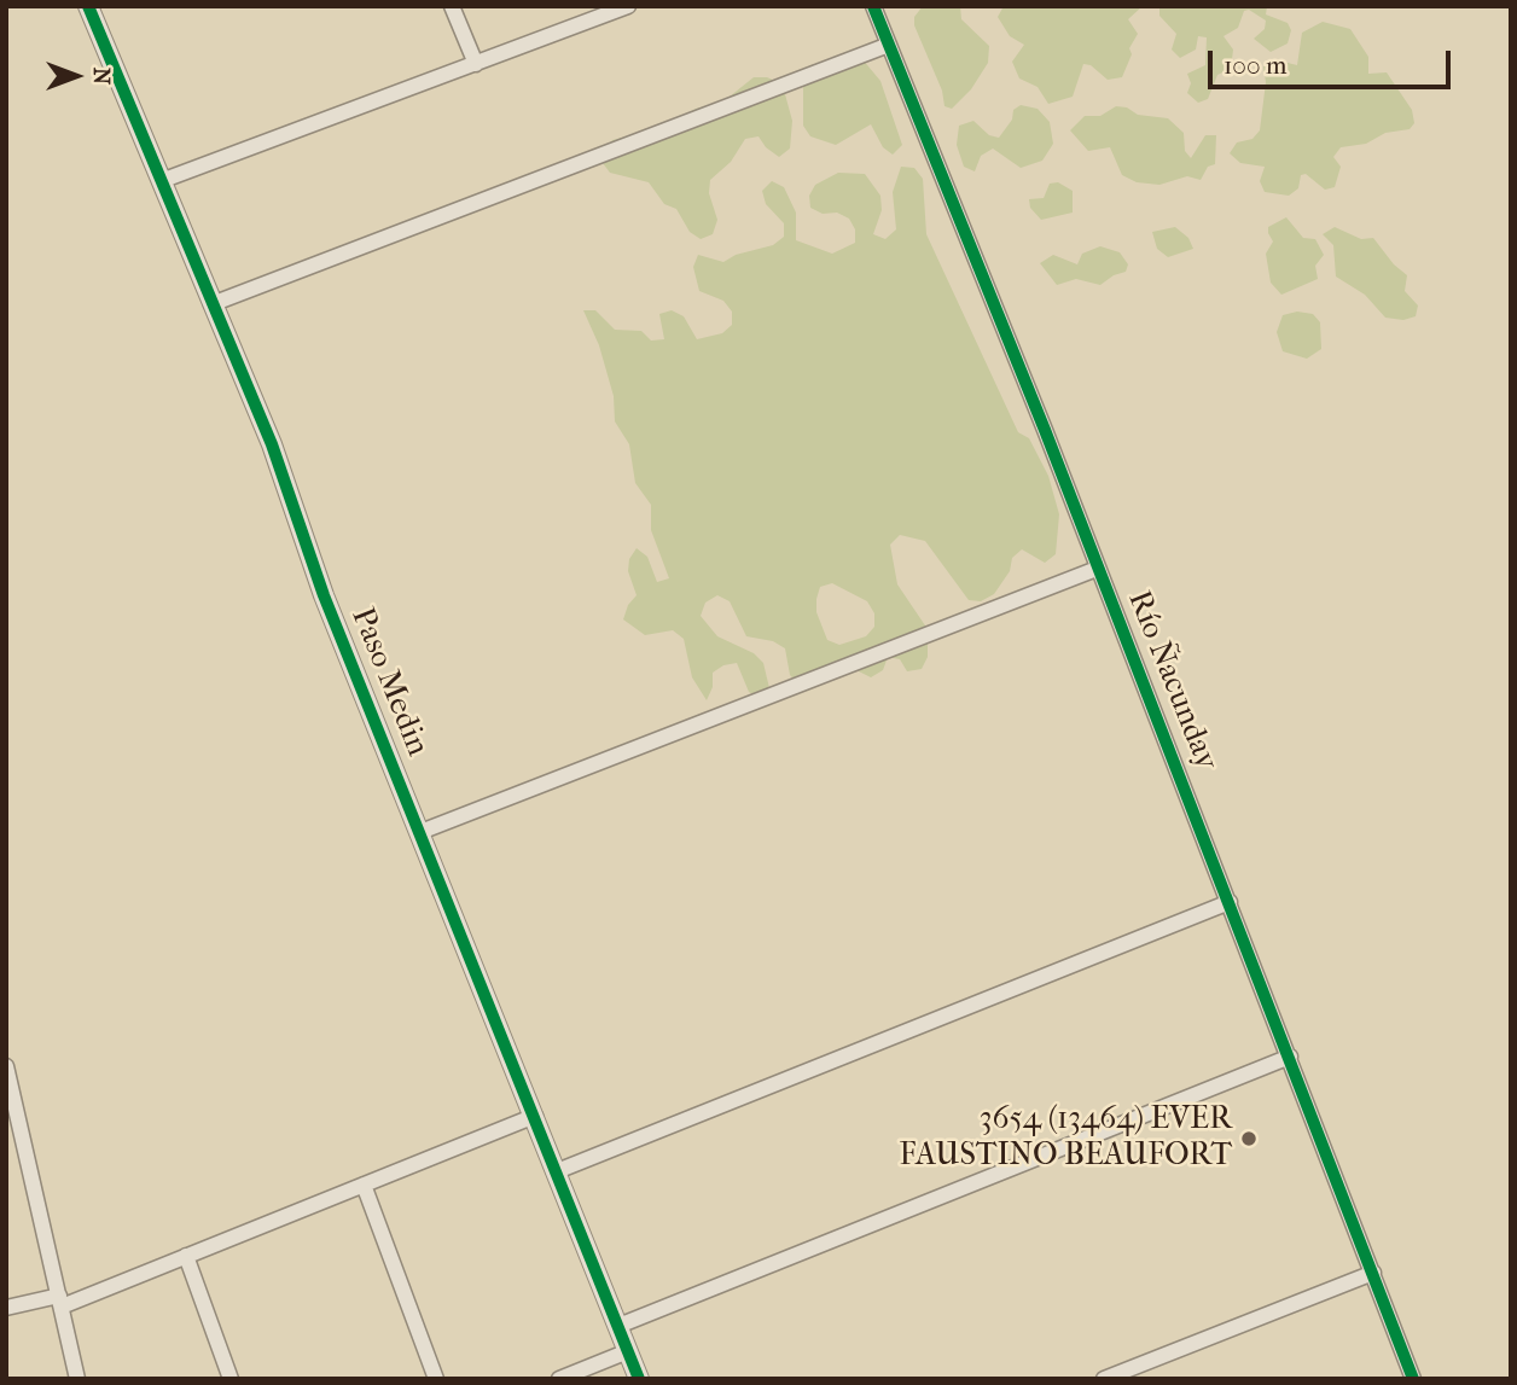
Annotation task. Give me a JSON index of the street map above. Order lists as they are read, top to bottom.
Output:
{
  "streets": {
    "street": ["Río Ñacunday", "Paso Medin"]
  },
  "places": ["3654 (13464) EVER FAUSTINO BEAUFORT"],
  "scale_bar": "100 m",
  "north": "right"
}
